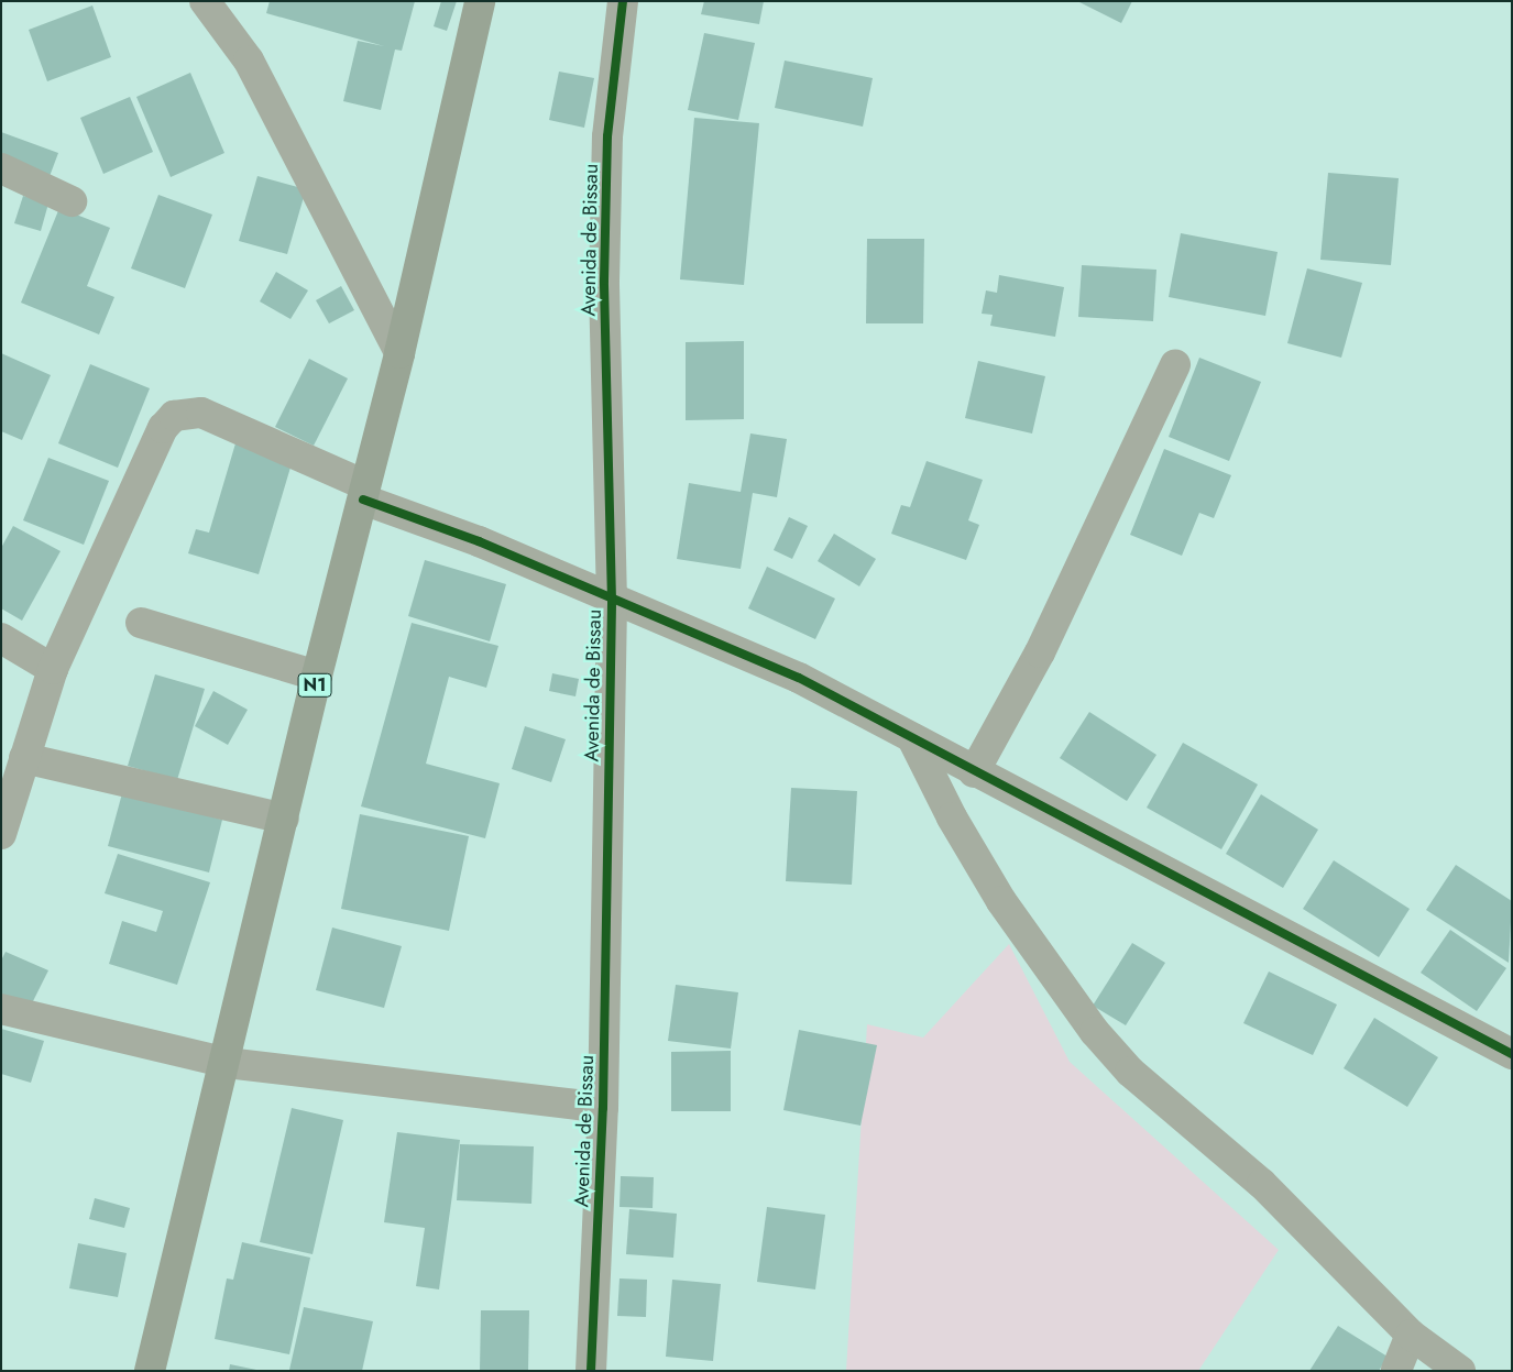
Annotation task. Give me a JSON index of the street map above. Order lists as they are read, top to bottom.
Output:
{
  "streets": {
    "main road": ["N1"],
    "street": ["Avenida de Bissau"]
  }
}
